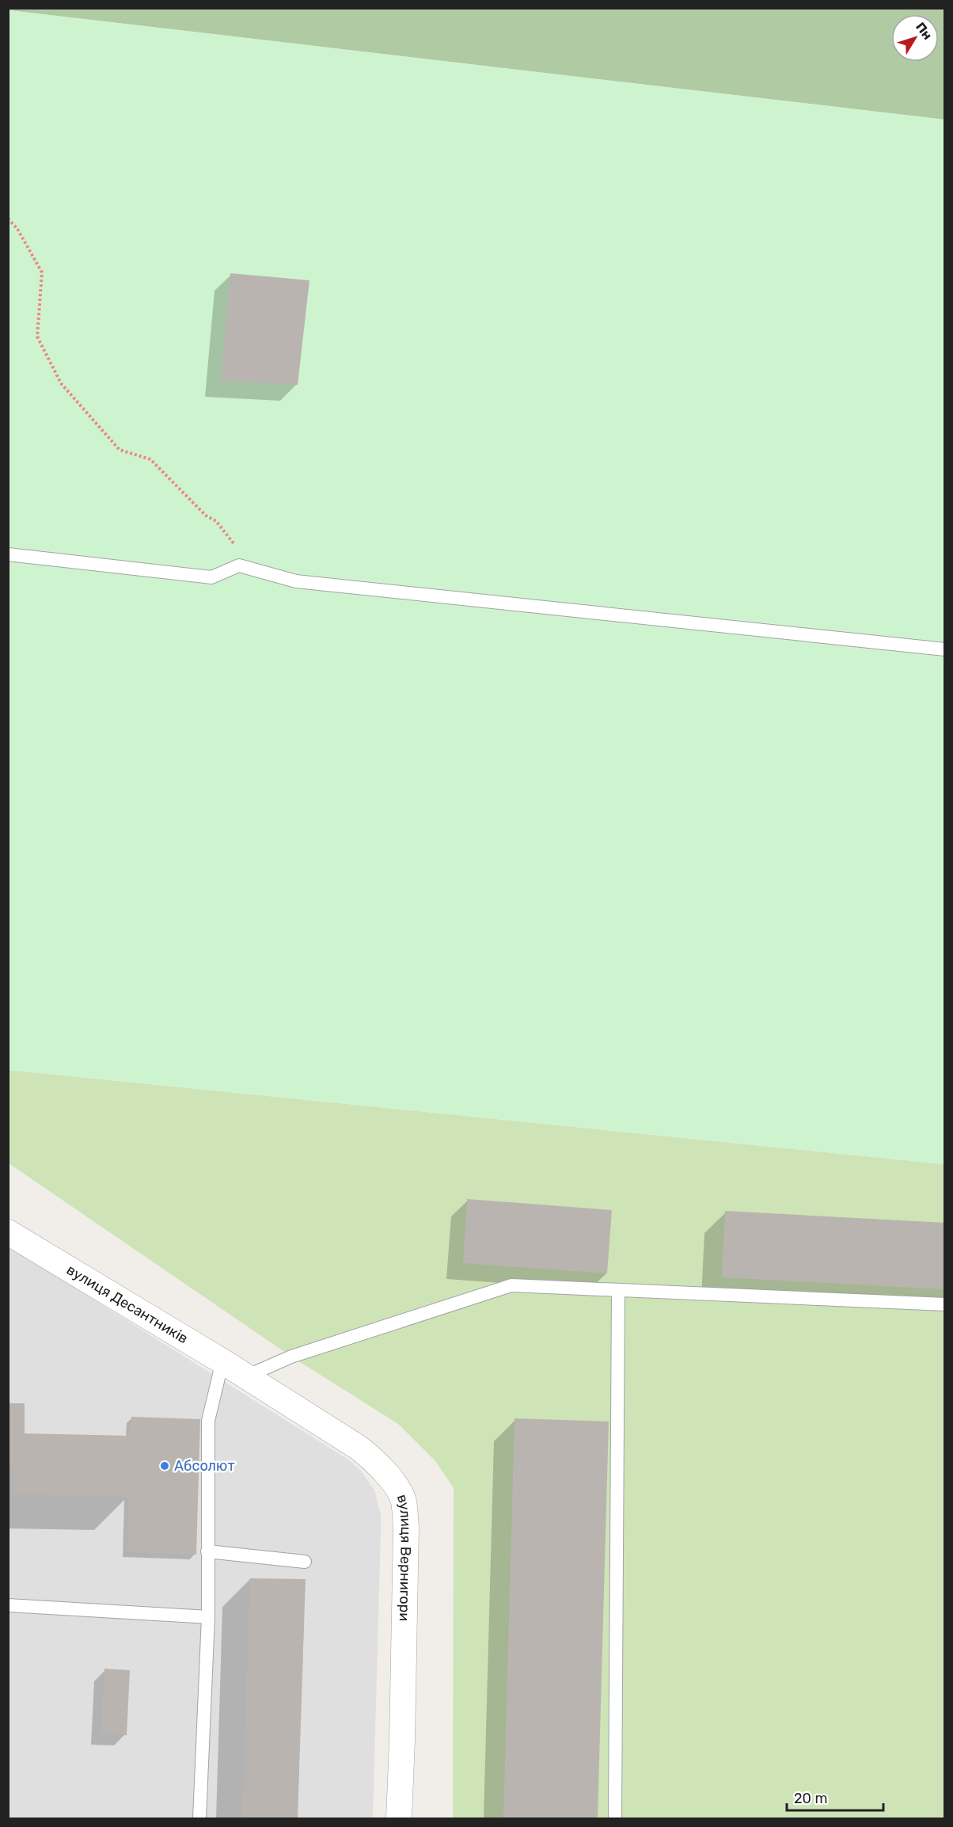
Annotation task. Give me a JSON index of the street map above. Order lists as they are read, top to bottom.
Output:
{
  "streets": {
    "street": ["вулиця Десантників", "вулиця Вернигори"]
  },
  "crossings": [
    ["вулиця Десантників", "вулиця Вернигори"]
  ],
  "places": ["Абсолют"],
  "scale_bar": "20 m",
  "north": "top right"
}
